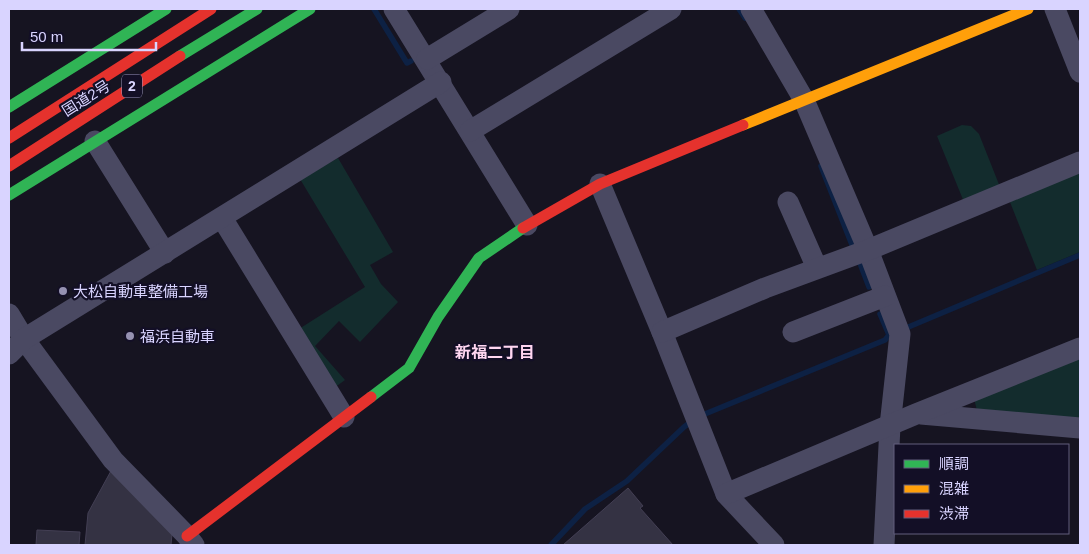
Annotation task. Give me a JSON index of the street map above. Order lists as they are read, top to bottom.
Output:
{
  "streets": {
    "main road": ["2", "国道2号"]
  },
  "districts": ["新福二丁目"],
  "places": ["大松自動車整備工場", "福浜自動車"],
  "legend": ["順調", "混雑", "渋滞"],
  "scale_bar": "50 m"
}
